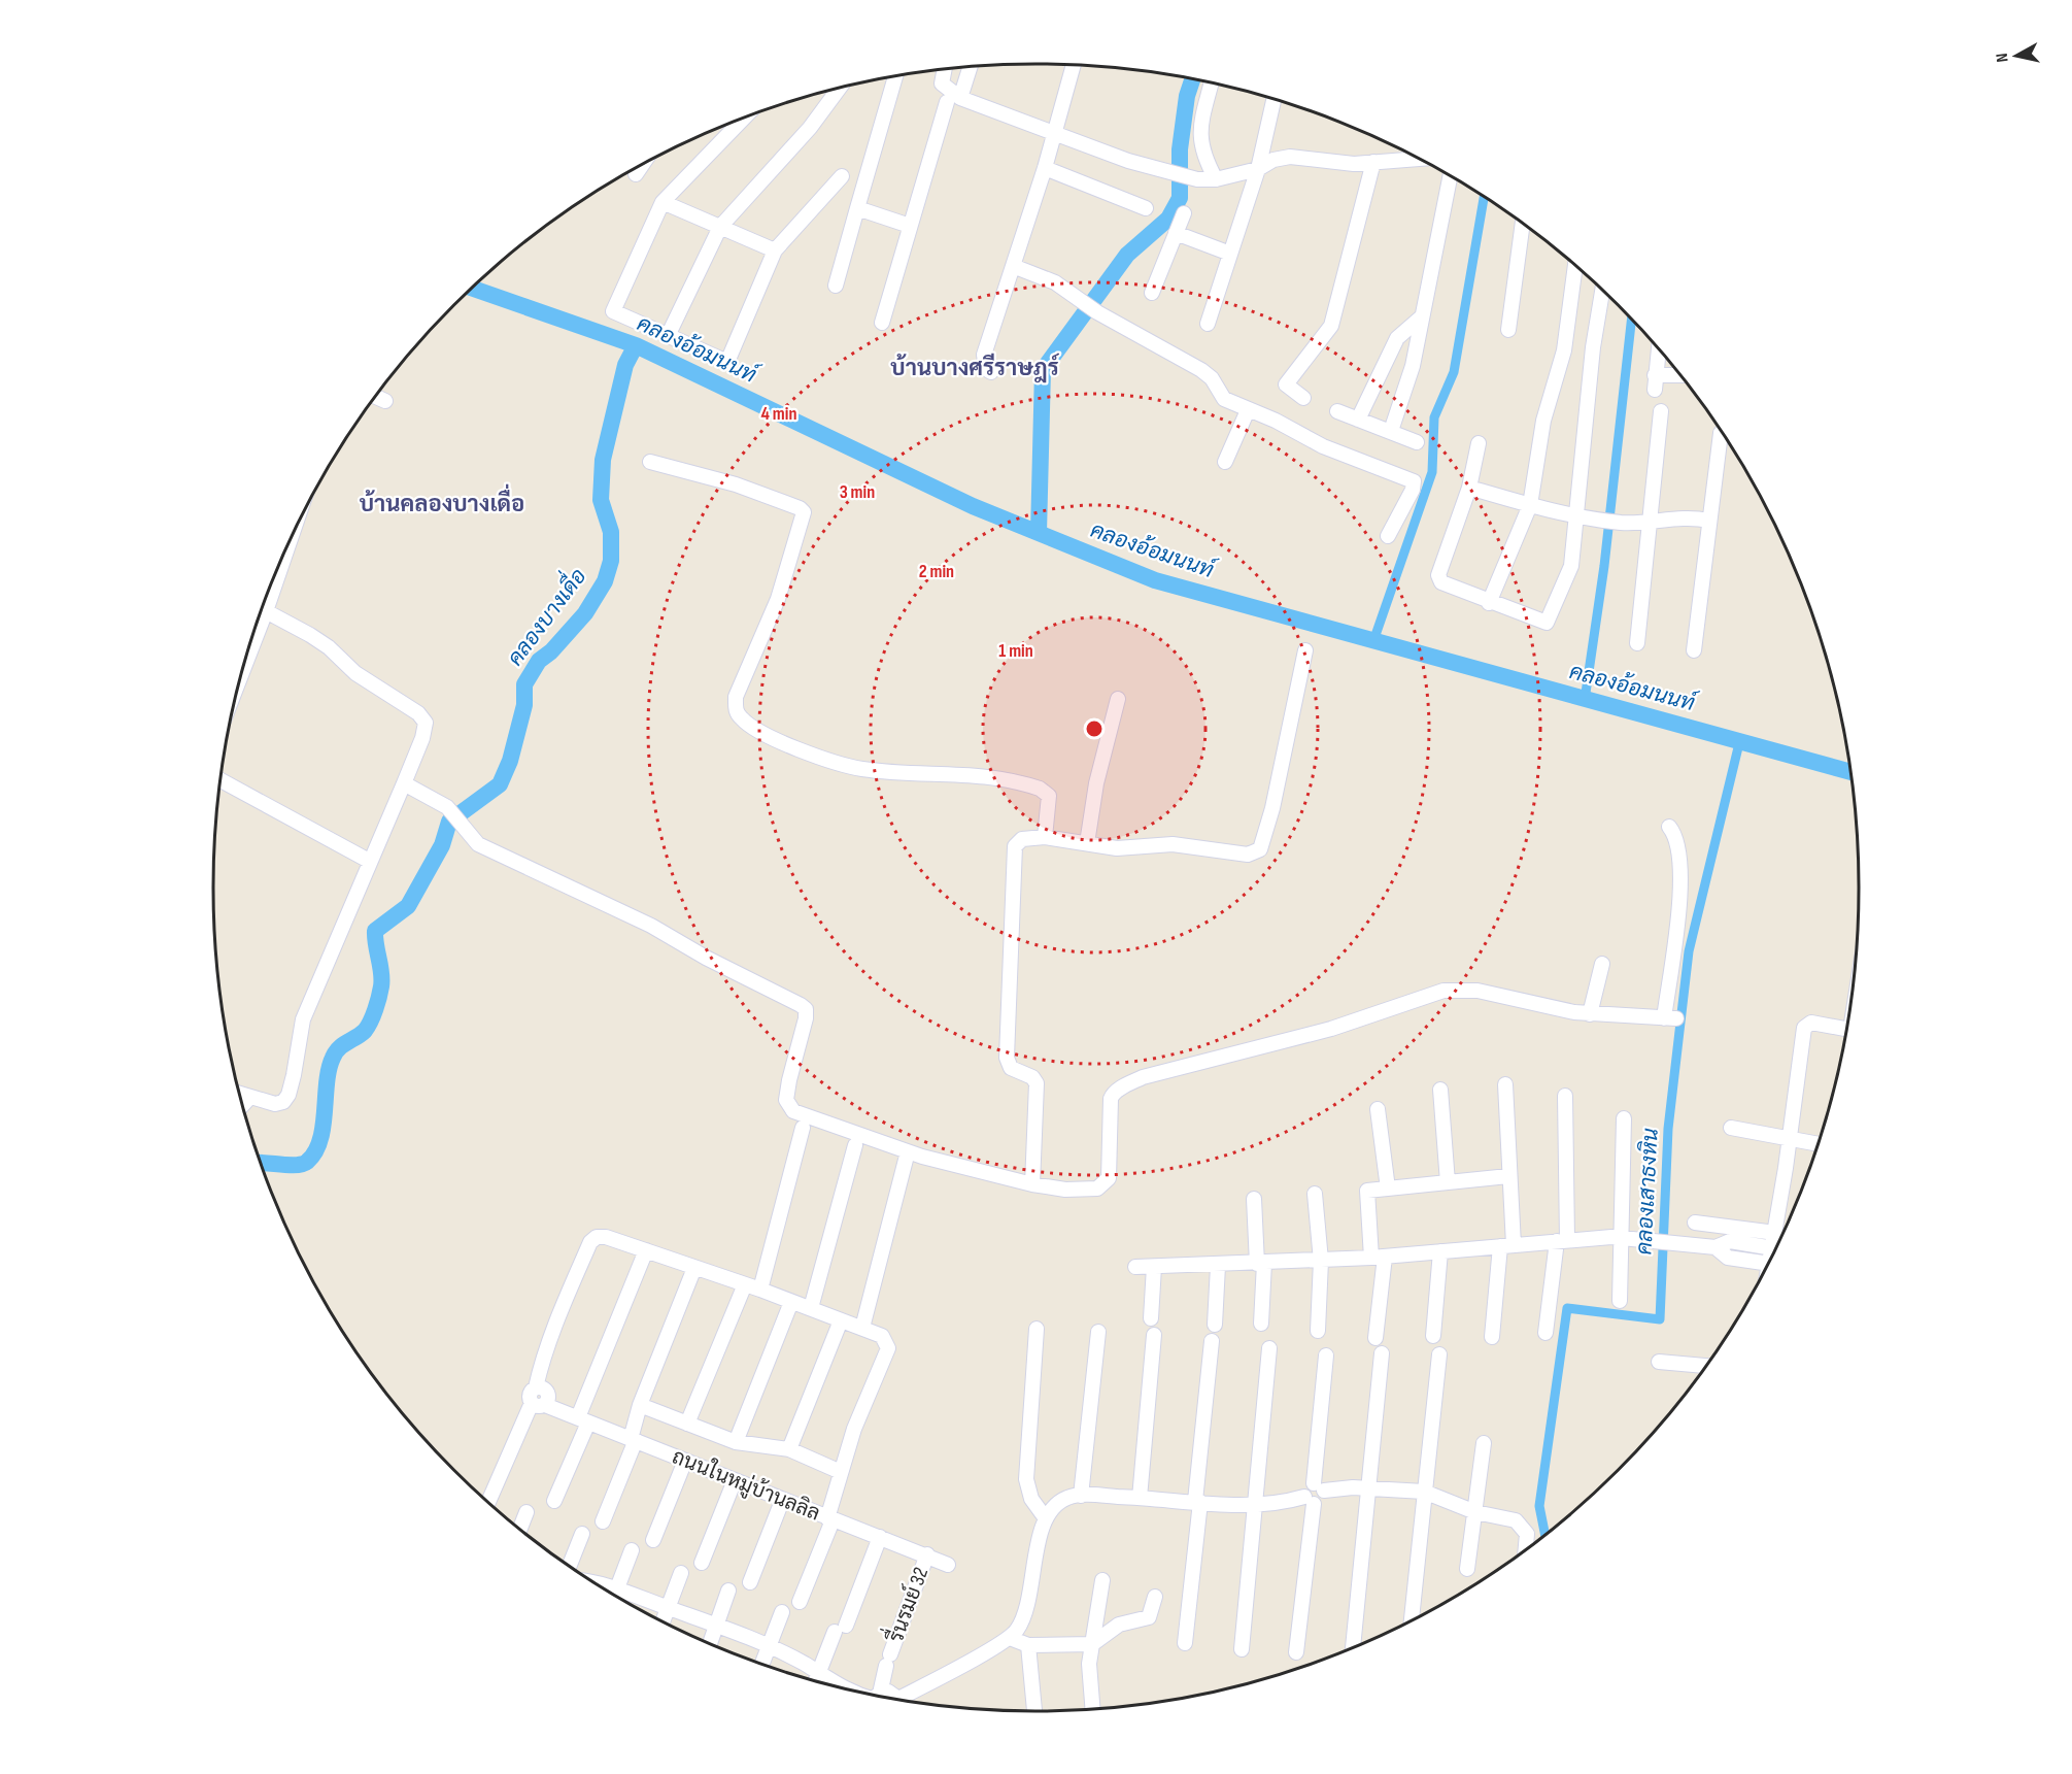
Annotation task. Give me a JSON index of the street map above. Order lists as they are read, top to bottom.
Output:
{
  "streets": {
    "street": ["ถนนในหมู่บ้านลลิล", "รื่นรมย์ 32"]
  },
  "crossings": [
    ["ถนนในหมู่บ้านลลิล", "รื่นรมย์ 32"]
  ],
  "districts": ["บ้านบางศรีราษฎร์", "บ้านคลองบางเดื่อ"],
  "water": ["คลองอ้อมนนท์", "คลองบางเดื่อ", "คลองเสาธงหิน"],
  "north": "left",
  "rings": [
    "4 min",
    "3 min",
    "2 min",
    "1 min"
  ]
}
